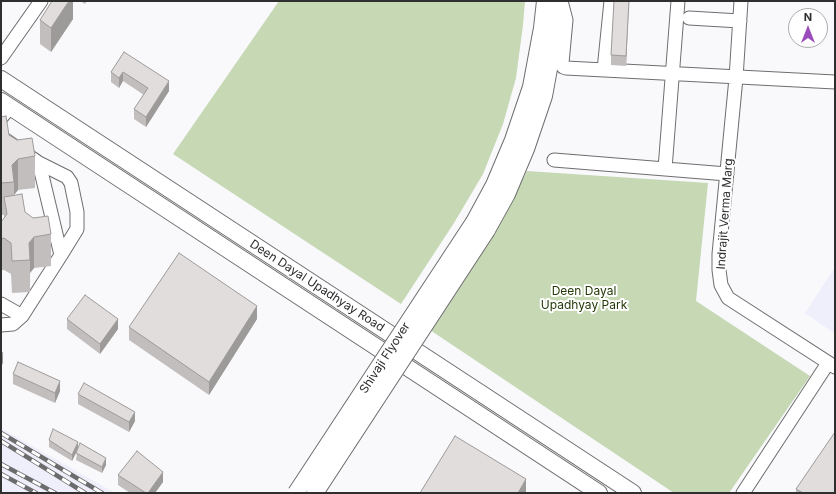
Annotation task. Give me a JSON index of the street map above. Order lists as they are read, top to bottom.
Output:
{
  "streets": {
    "main road": ["Deen Dayal Upadhyay Road", "Shivaji Flyover"],
    "street": ["Indrajit Verma Marg"]
  },
  "parks": ["Deen Dayal Upadhyay Park"],
  "north": "top"
}
